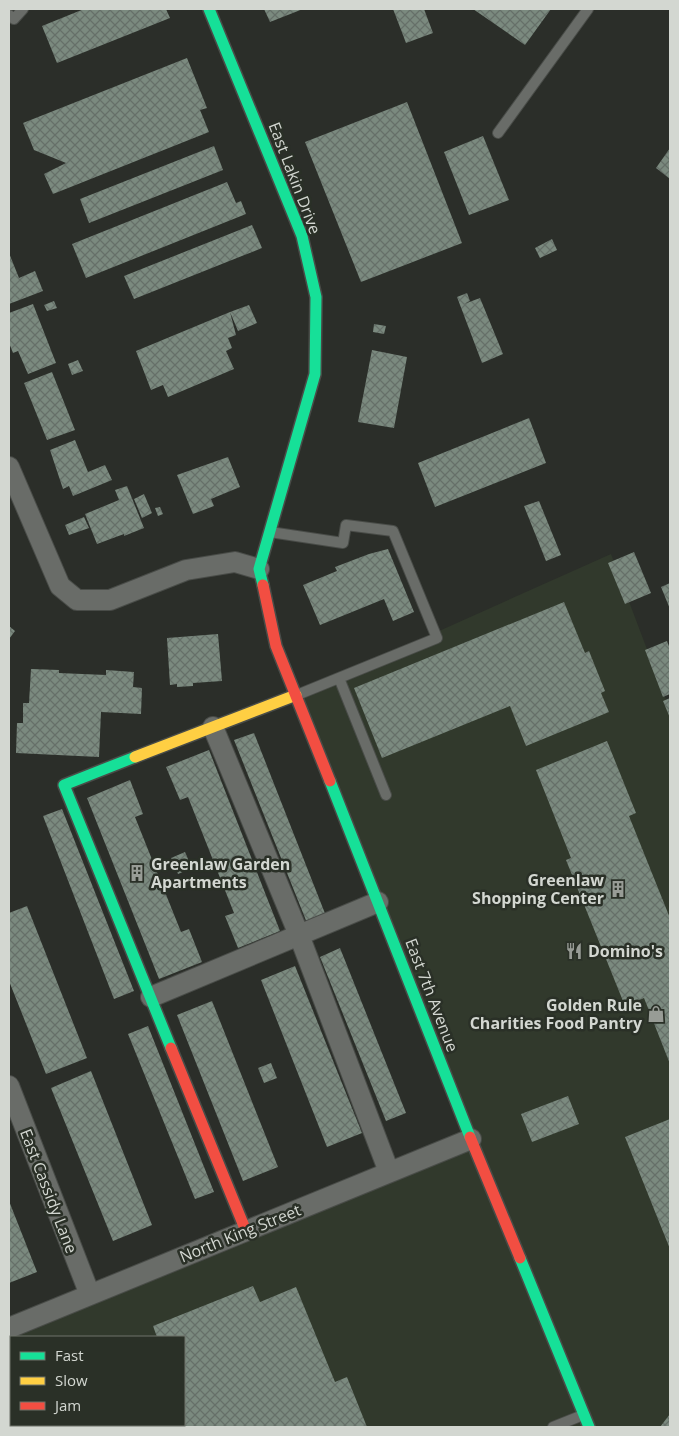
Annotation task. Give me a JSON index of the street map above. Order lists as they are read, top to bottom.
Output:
{
  "streets": {
    "street": [
      "East Lakin Drive",
      "East 7th Avenue",
      "East Cassidy Lane",
      "North King Street"
    ]
  },
  "crossings": [
    ["East Lakin Drive", "East 7th Avenue"],
    ["East 7th Avenue", "North King Street"],
    ["East Cassidy Lane", "North King Street"]
  ],
  "places": {
    "building": ["Greenlaw Garden Apartments", "Greenlaw Shopping Center"],
    "restaurant": ["Domino's"],
    "shop": ["Golden Rule Charities Food Pantry"]
  },
  "legend": ["Fast", "Slow", "Jam"]
}
